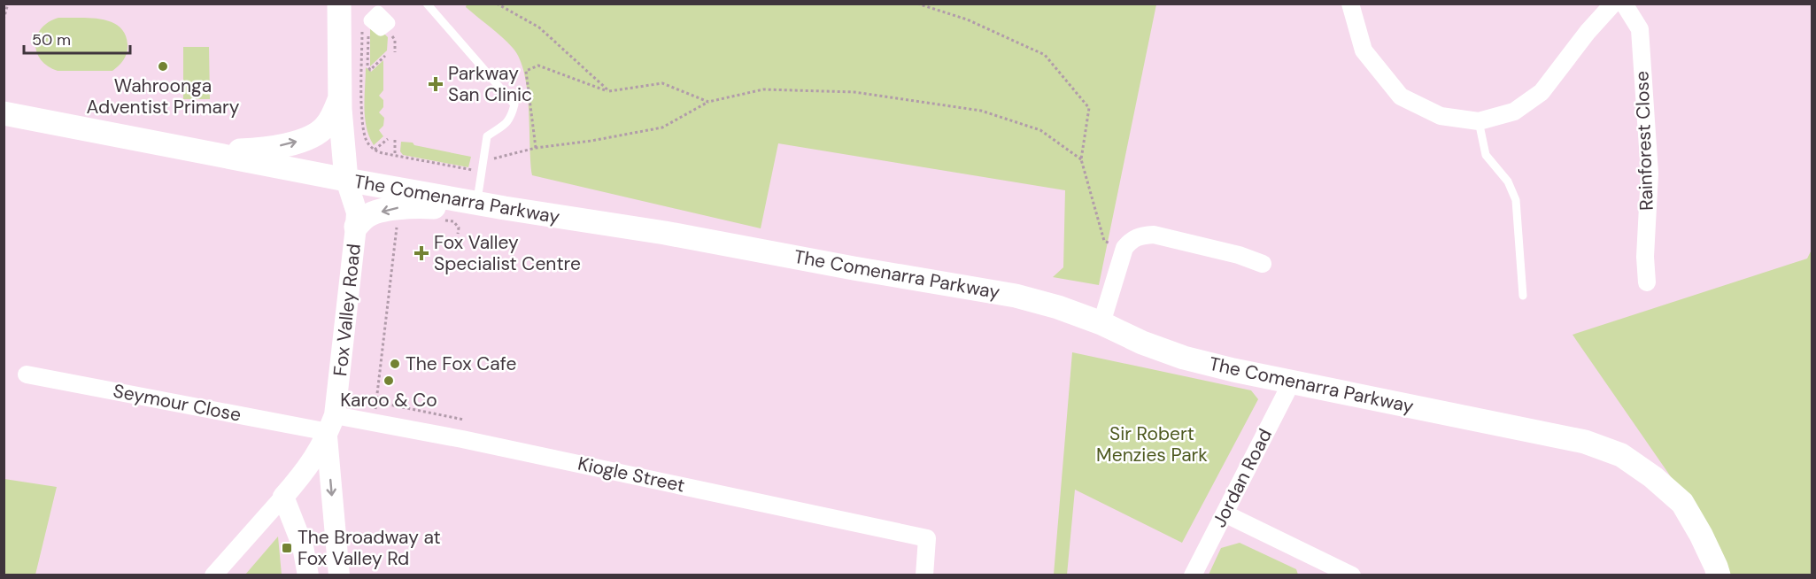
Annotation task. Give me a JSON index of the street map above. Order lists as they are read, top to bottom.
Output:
{
  "streets": {
    "main road": ["The Comenarra Parkway", "Fox Valley Road"],
    "street": [
      "Rainforest Close",
      "Seymour Close",
      "Kiogle Street",
      "Jordan Road"
    ]
  },
  "crossings": [
    ["The Comenarra Parkway", "Fox Valley Road"],
    ["The Comenarra Parkway", "Jordan Road"],
    ["Fox Valley Road", "Seymour Close"],
    ["Fox Valley Road", "Kiogle Street"],
    ["Seymour Close", "Kiogle Street"]
  ],
  "parks": ["Sir Robert Menzies Park"],
  "places": {
    "other": ["Wahroonga Adventist Primary", "The Fox Cafe", "Karoo & Co"],
    "health": ["Parkway San Clinic", "Fox Valley Specialist Centre"],
    "transit": ["The Broadway at Fox Valley Rd"]
  },
  "scale_bar": "50 m"
}
